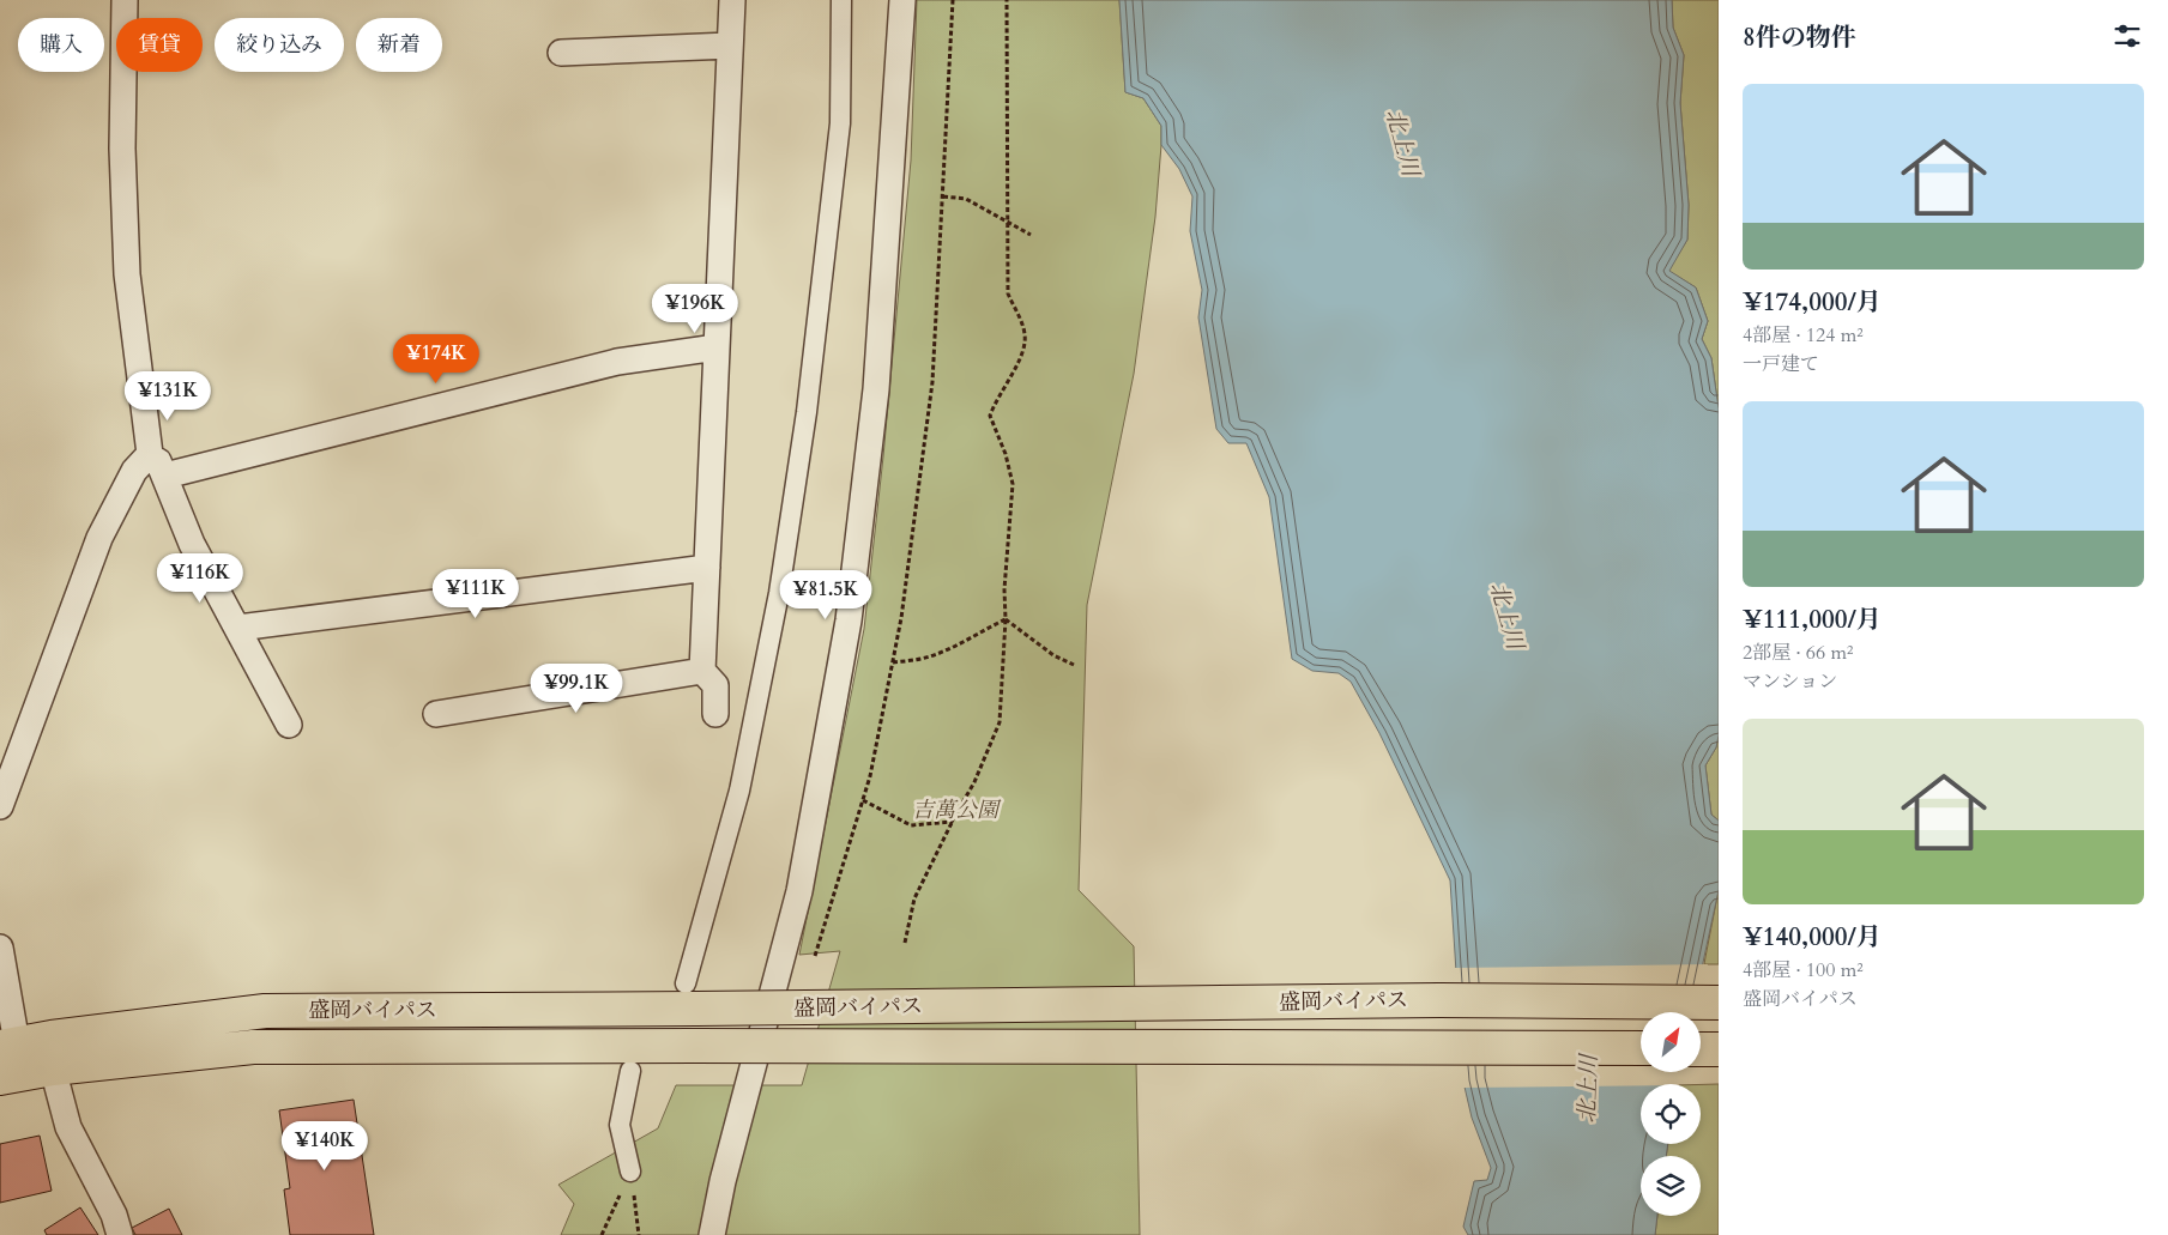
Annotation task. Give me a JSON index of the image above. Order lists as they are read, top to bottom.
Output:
{
  "streets": {
    "highway": ["盛岡バイパス"]
  },
  "water": ["北上川"],
  "parks": ["吉萬公園"],
  "north": "top right",
  "page": {
    "heading": "8件の物件",
    "chip": [
      "購入",
      "賃貸",
      "絞り込み",
      "新着"
    ],
    "list": [
      {
        "name": "¥174,000/月",
        "note": "4部屋 · 124 m² · 一戸建て"
      },
      {
        "name": "¥111,000/月",
        "note": "2部屋 · 66 m² · マンション"
      },
      {
        "name": "¥140,000/月",
        "note": "4部屋 · 100 m² · 盛岡バイパス"
      }
    ],
    "price": [
      "¥196K",
      "¥174K",
      "¥131K",
      "¥116K",
      "¥111K",
      "¥81.5K",
      "¥99.1K",
      "¥140K"
    ]
  }
}
